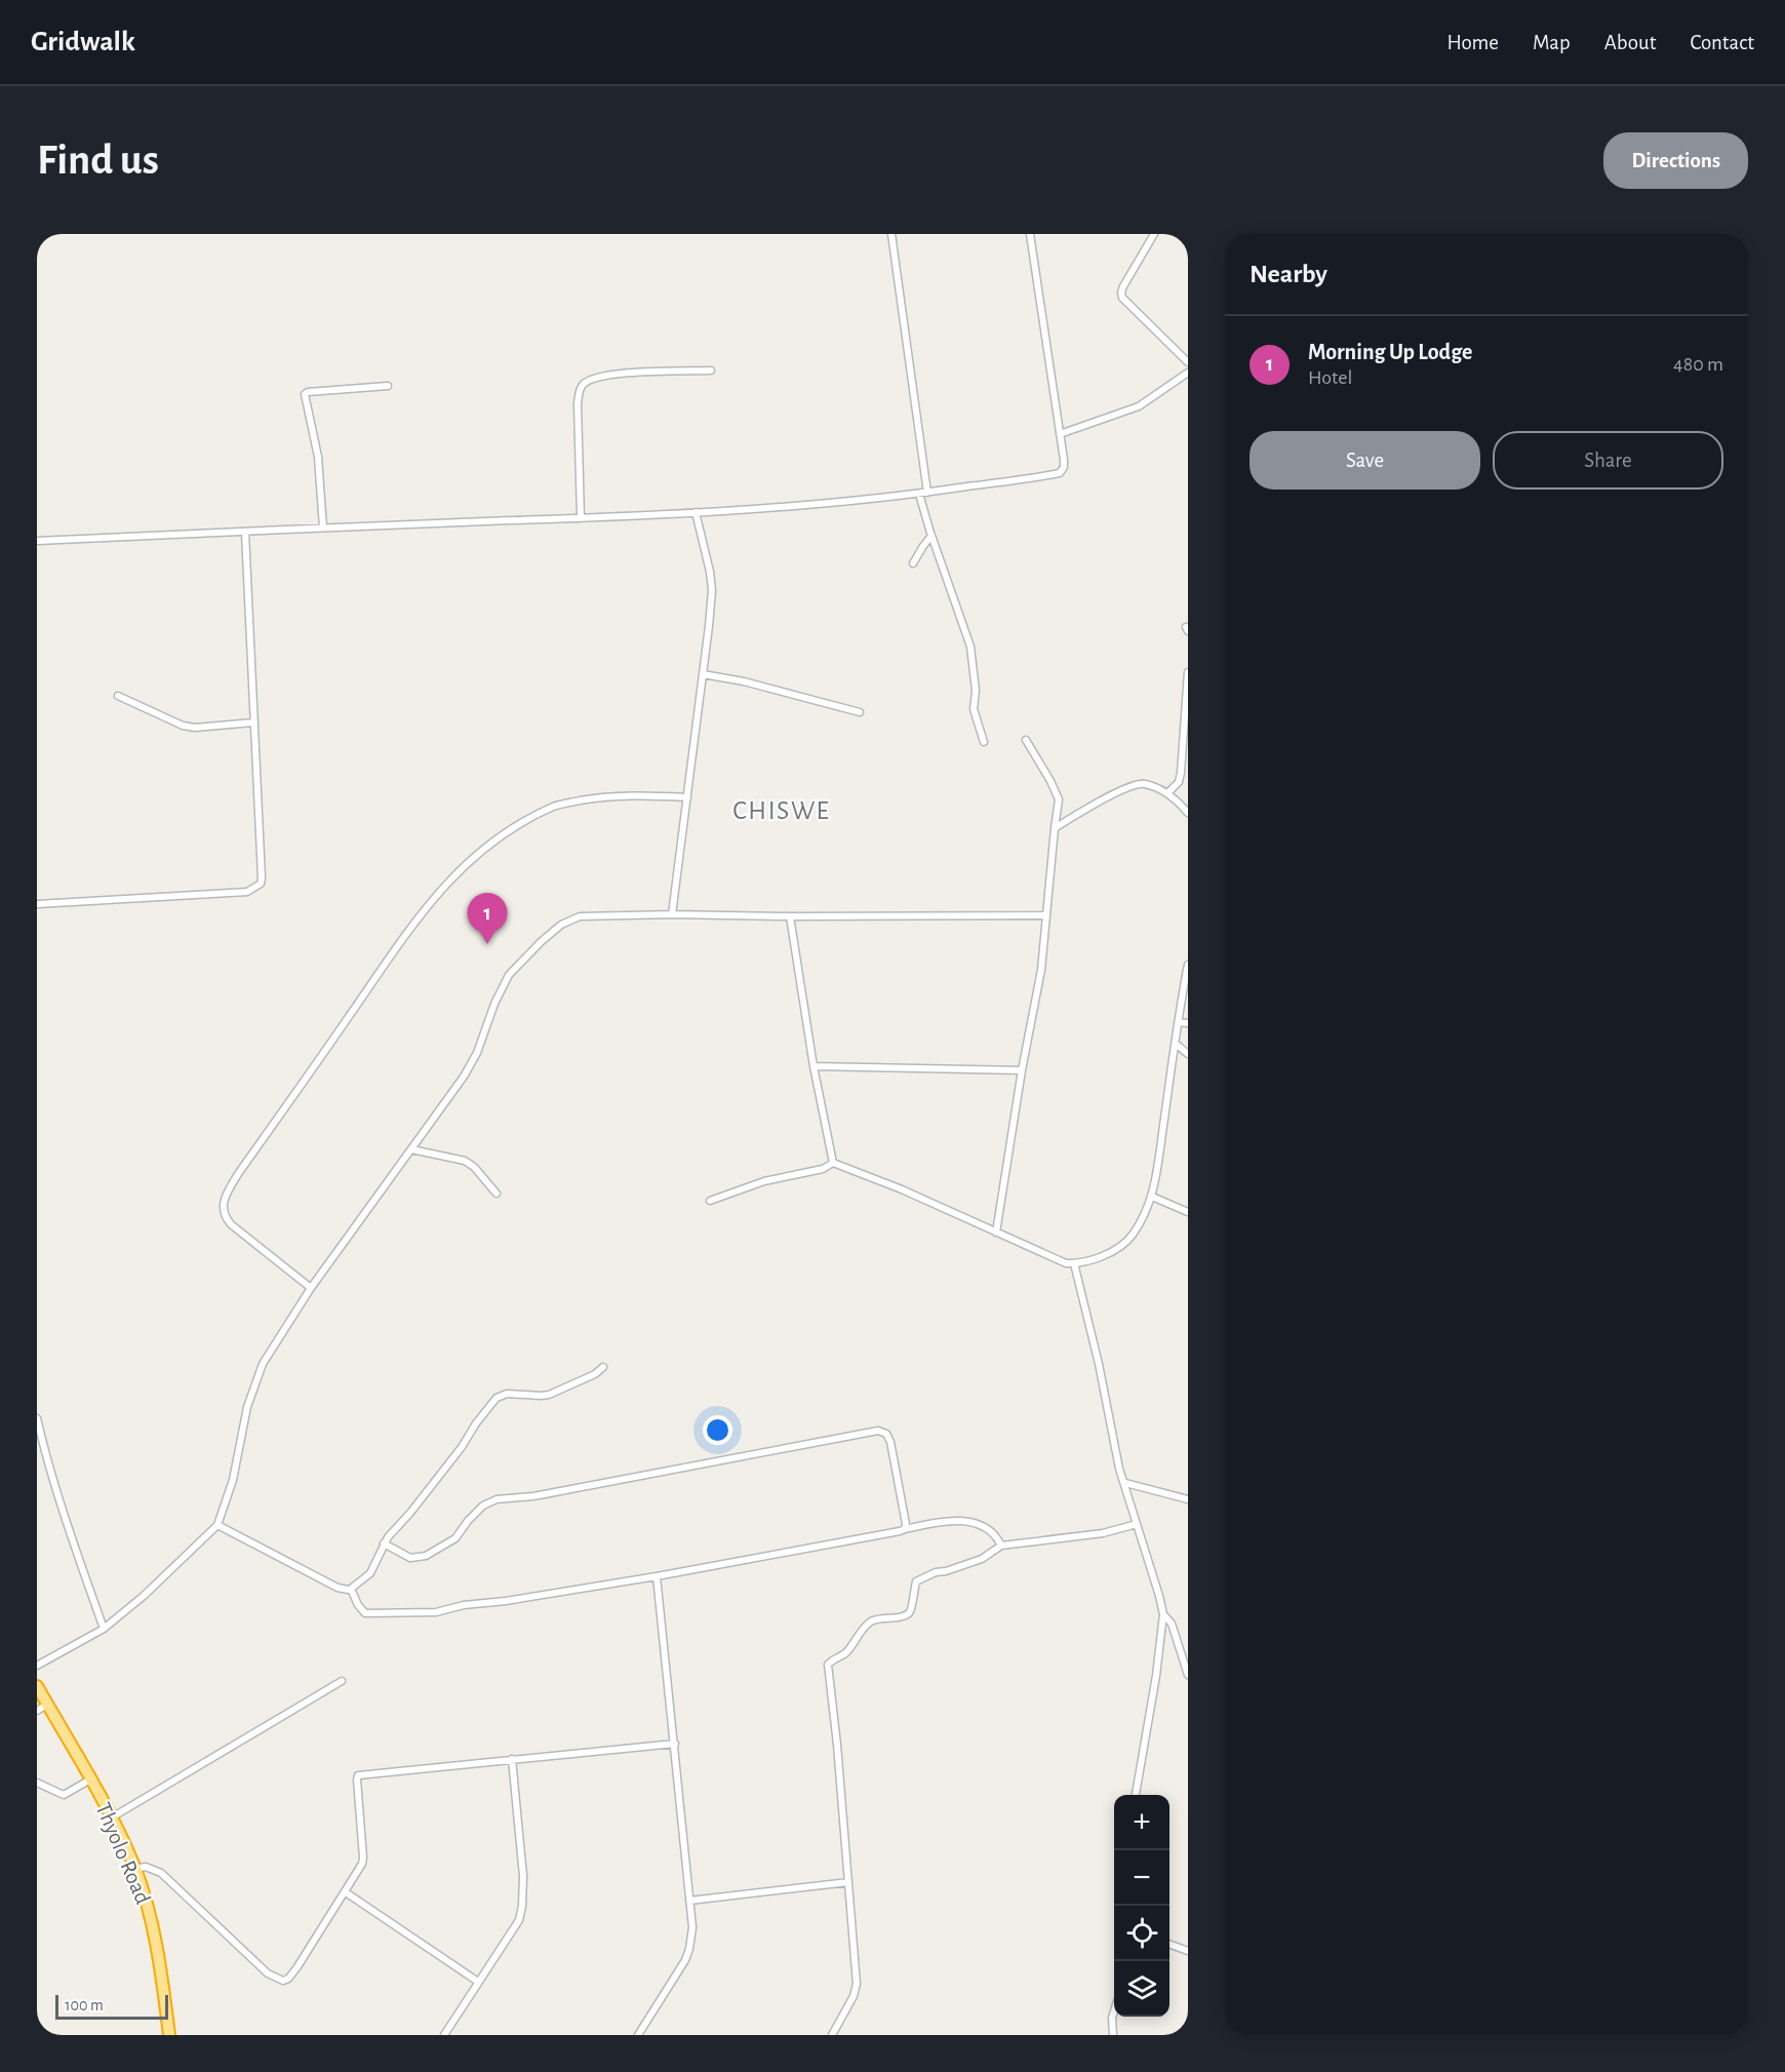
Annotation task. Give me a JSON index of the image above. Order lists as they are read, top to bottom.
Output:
{
  "streets": {
    "highway": ["Thyolo Road"]
  },
  "districts": ["CHISWE"],
  "scale_bar": "100 m",
  "page": {
    "header": "Gridwalk",
    "nav": [
      "Home",
      "Map",
      "About",
      "Contact"
    ],
    "buttons": [
      "Directions",
      ["Save", "Share"]
    ],
    "title": "Find us",
    "heading": "Nearby",
    "list": [
      {
        "mark": "1",
        "name": "Morning Up Lodge",
        "note": "Hotel",
        "value": "480 m"
      }
    ],
    "pins": "1",
    "map_buttons": ["+", "−"],
    "scale": "100 m"
  }
}
